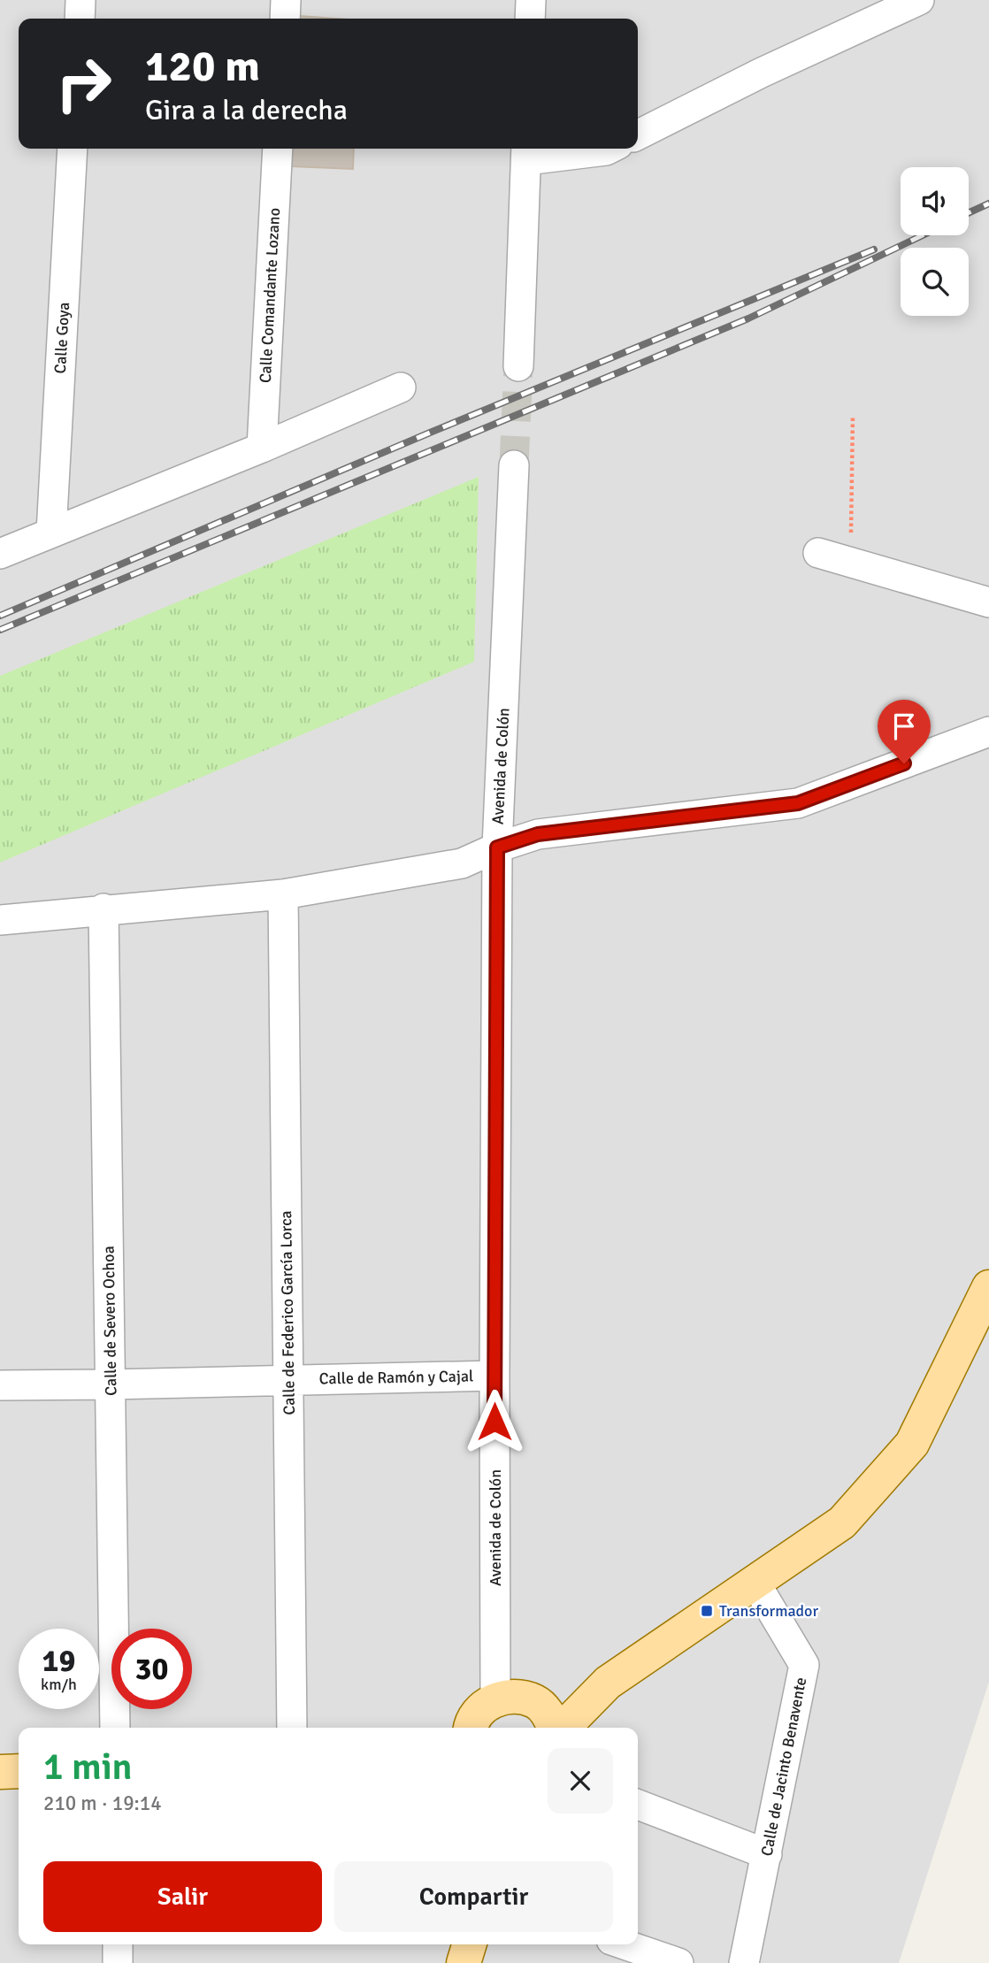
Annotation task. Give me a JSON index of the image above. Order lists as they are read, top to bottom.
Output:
{
  "streets": {
    "street": [
      "Calle Comandante Lozano",
      "Calle Goya",
      "Avenida de Colón",
      "Calle de Federico García Lorca",
      "Calle de Severo Ochoa",
      "Calle de Ramón y Cajal",
      "Calle de Jacinto Benavente"
    ]
  },
  "crossings": [
    ["Avenida de Colón", "Calle de Ramón y Cajal"],
    ["Calle de Federico García Lorca", "Calle de Ramón y Cajal"],
    ["Calle de Severo Ochoa", "Calle de Ramón y Cajal"]
  ],
  "places": {
    "transit": ["Transformador"]
  },
  "page": {
    "turn": ["120 m", "Gira a la derecha"],
    "speed": "19 km/h",
    "limit": "30",
    "heading": ["1 min", "210 m · 19:14"],
    "buttons": ["Salir", "Compartir"]
  }
}
